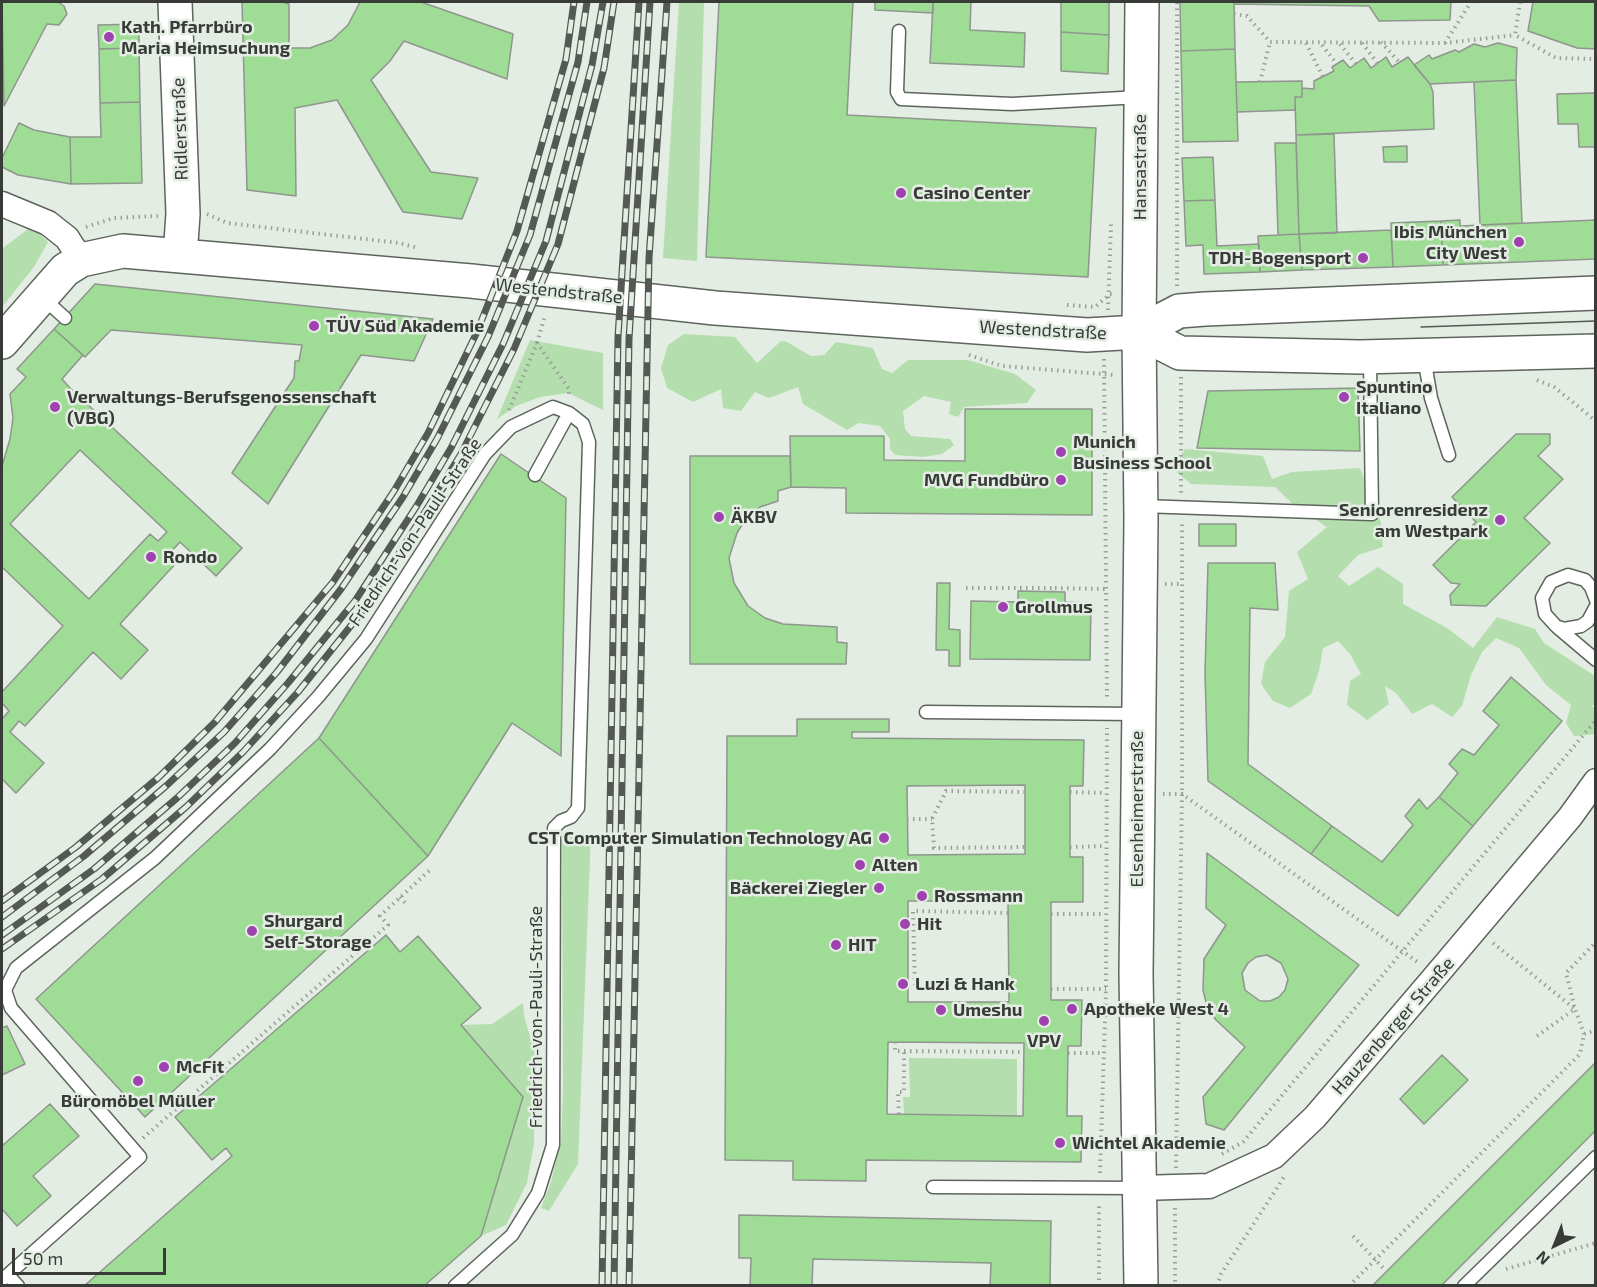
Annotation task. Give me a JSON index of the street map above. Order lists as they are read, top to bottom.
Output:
{
  "streets": {
    "main road": [
      "Ridlerstraße",
      "Hansastraße",
      "Westendstraße",
      "Elsenheimerstraße"
    ],
    "street": ["Hauzenberger Straße"],
    "lane": ["Friedrich-von-Pauli-Straße"]
  },
  "crossings": [
    ["Ridlerstraße", "Westendstraße"],
    ["Hansastraße", "Westendstraße"],
    ["Hansastraße", "Elsenheimerstraße"],
    ["Westendstraße", "Elsenheimerstraße"],
    ["Elsenheimerstraße", "Hauzenberger Straße"]
  ],
  "places": [
    "Kath. Pfarrbüro Maria Heimsuchung",
    "Casino Center",
    "Ibis München City West",
    "TDH-Bogensport",
    "TÜV Süd Akademie",
    "Spuntino Italiano",
    "Verwaltungs-Berufsgenossenschaft (VBG)",
    "Munich Business School",
    "MVG Fundbüro",
    "ÄKBV",
    "Seniorenresidenz am Westpark",
    "Rondo",
    "Grollmus",
    "CST Computer Simulation Technology AG",
    "Alten",
    "Bäckerei Ziegler",
    "Rossmann",
    "Hit",
    "Shurgard Self-Storage",
    "HIT",
    "Luzi & Hank",
    "Apotheke West 4",
    "Umeshu",
    "VPV",
    "McFit",
    "Büromöbel Müller",
    "Wichtel Akademie"
  ],
  "scale_bar": "50 m",
  "north": "bottom left"
}
